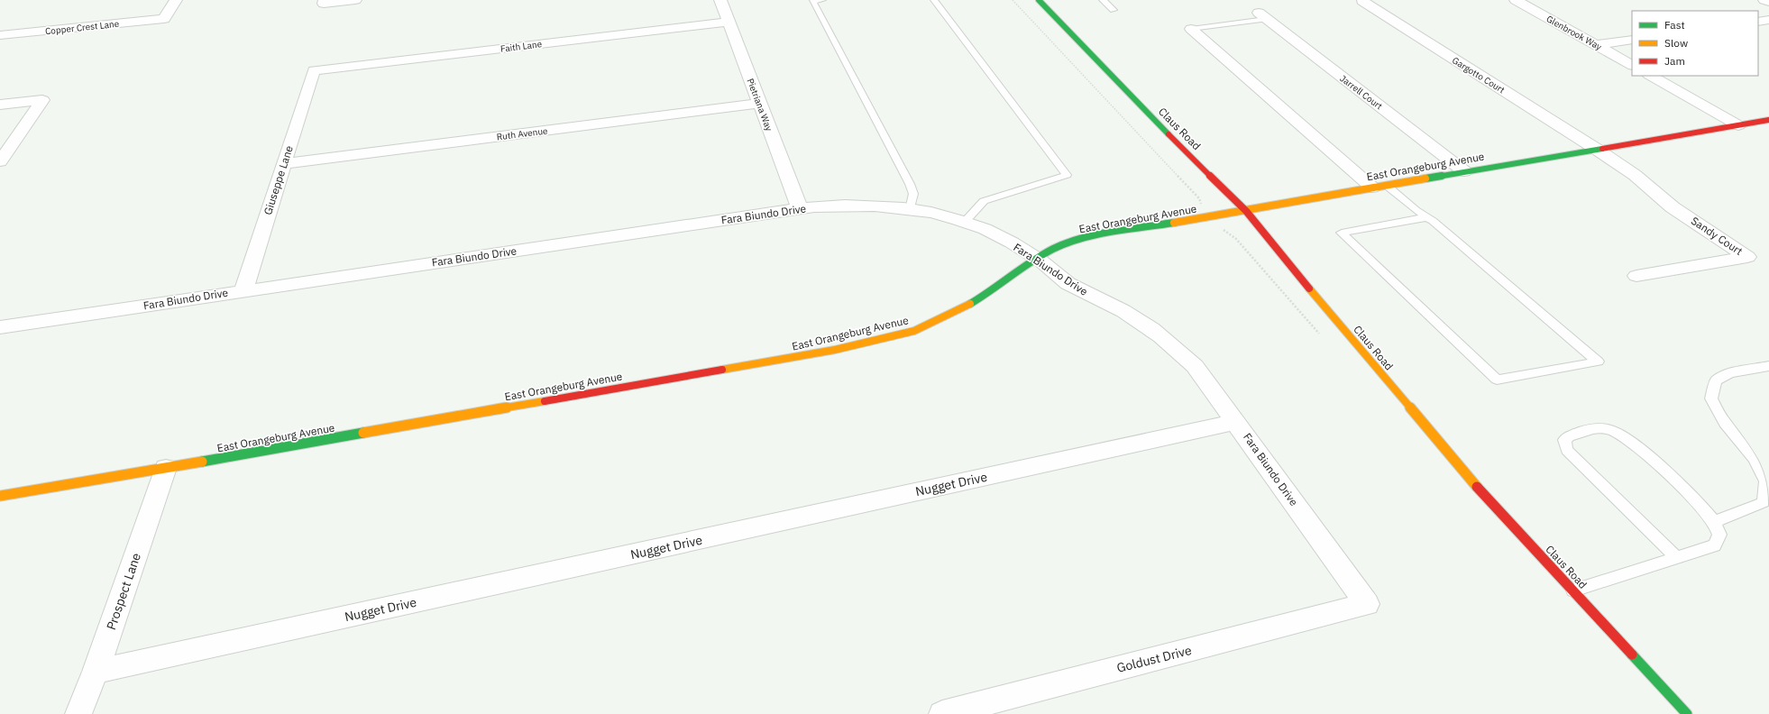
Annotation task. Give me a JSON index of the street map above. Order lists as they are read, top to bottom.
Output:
{
  "streets": {
    "street": [
      "Copper Crest Lane",
      "Glenbrook Way",
      "Faith Lane",
      "Gargotto Court",
      "Jarrell Court",
      "Pietriana Way",
      "Claus Road",
      "Ruth Avenue",
      "East Orangeburg Avenue",
      "Giuseppe Lane",
      "Fara Biundo Drive",
      "Sandy Court",
      "Nugget Drive",
      "Prospect Lane",
      "Goldust Drive"
    ]
  },
  "crossings": [
    ["Faith Lane", "Pietriana Way"],
    ["Faith Lane", "Giuseppe Lane"],
    ["Gargotto Court", "East Orangeburg Avenue"],
    ["Gargotto Court", "Sandy Court"],
    ["Jarrell Court", "East Orangeburg Avenue"],
    ["Pietriana Way", "Ruth Avenue"],
    ["Pietriana Way", "Fara Biundo Drive"],
    ["Claus Road", "East Orangeburg Avenue"],
    ["Ruth Avenue", "Giuseppe Lane"],
    ["East Orangeburg Avenue", "Fara Biundo Drive"],
    ["East Orangeburg Avenue", "Sandy Court"],
    ["East Orangeburg Avenue", "Prospect Lane"],
    ["Giuseppe Lane", "Fara Biundo Drive"],
    ["Fara Biundo Drive", "Nugget Drive"],
    ["Fara Biundo Drive", "Goldust Drive"],
    ["Nugget Drive", "Prospect Lane"]
  ],
  "legend": ["Fast", "Slow", "Jam"]
}
